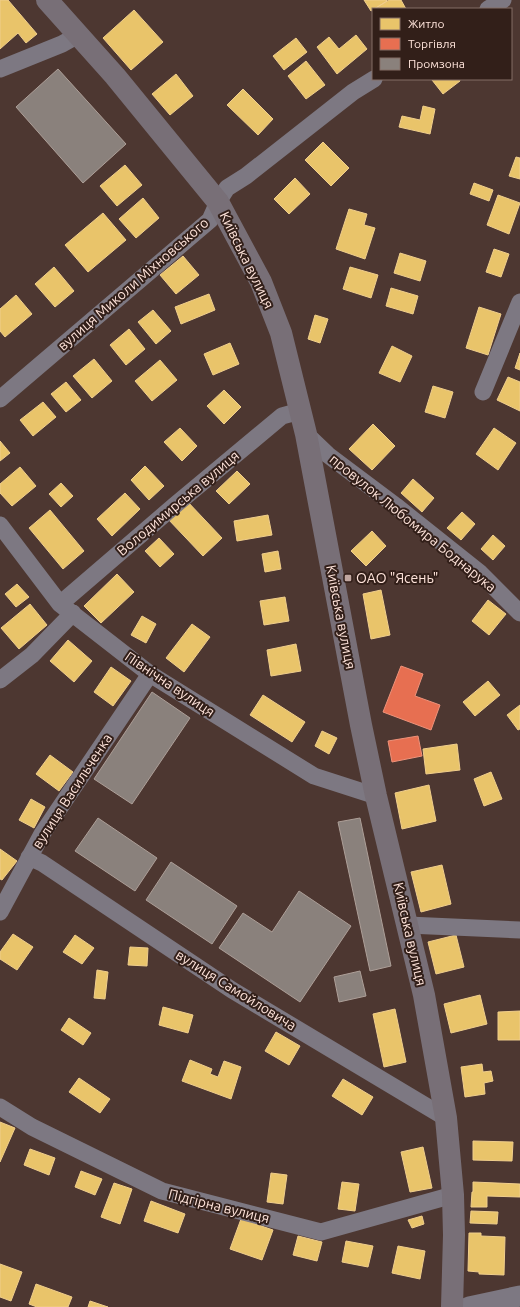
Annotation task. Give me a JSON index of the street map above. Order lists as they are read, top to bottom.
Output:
{
  "streets": {
    "main road": ["Київська вулиця"],
    "street": [
      "вулиця Миколи Міхновського",
      "Володимирська вулиця",
      "провулок Любомира Боднарука",
      "Північна вулиця",
      "вулиця Васильченка",
      "вулиця Самойловича",
      "Підгірна вулиця"
    ]
  },
  "crossings": [
    ["Київська вулиця", "вулиця Миколи Міхновського"],
    ["Київська вулиця", "Володимирська вулиця"],
    ["Київська вулиця", "провулок Любомира Боднарука"],
    ["Київська вулиця", "Північна вулиця"],
    ["Київська вулиця", "вулиця Самойловича"],
    ["Київська вулиця", "Підгірна вулиця"],
    ["Володимирська вулиця", "Північна вулиця"],
    ["Північна вулиця", "вулиця Васильченка"],
    ["вулиця Васильченка", "вулиця Самойловича"]
  ],
  "places": {
    "transit": ["ОАО \"Ясень\""]
  },
  "legend": ["Житло", "Торгівля", "Промзона"]
}
